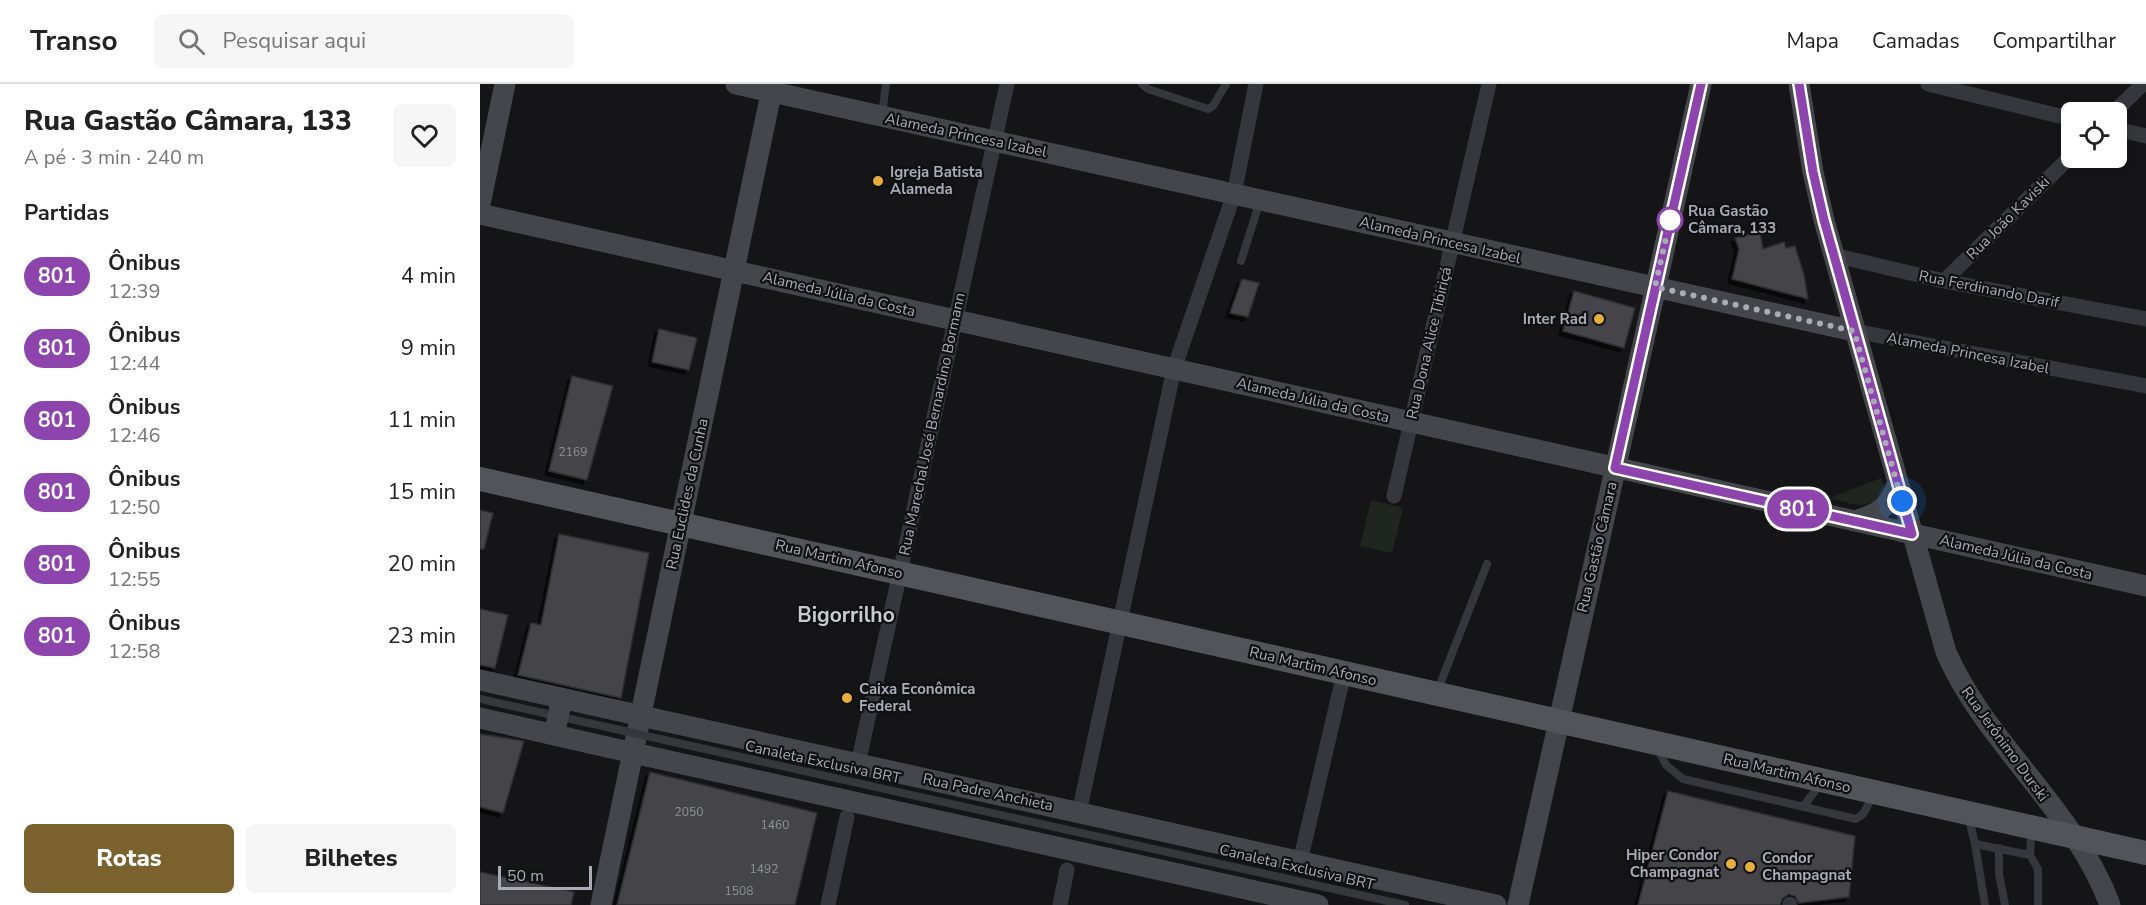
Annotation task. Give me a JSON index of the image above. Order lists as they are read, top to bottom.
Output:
{
  "streets": {
    "main road": ["Rua Martim Afonso"],
    "street": [
      "Alameda Princesa Izabel",
      "Rua João Kaviski",
      "Rua Ferdinando Darif",
      "Alameda Júlia da Costa",
      "Rua Dona Alice Tibiriçá",
      "Rua Marechal José Bernardino Bormann",
      "Rua Euclides da Cunha",
      "Rua Gastão Câmara",
      "Rua Jerônimo Durski",
      "Rua Padre Anchieta"
    ],
    "lane": ["Canaleta Exclusiva BRT"]
  },
  "crossings": [
    ["Alameda Princesa Izabel", "Rua Dona Alice Tibiriçá"],
    ["Alameda Princesa Izabel", "Rua Marechal José Bernardino Bormann"],
    ["Alameda Princesa Izabel", "Rua Euclides da Cunha"],
    ["Alameda Princesa Izabel", "Rua Gastão Câmara"],
    ["Alameda Princesa Izabel", "Rua Jerônimo Durski"],
    ["Rua João Kaviski", "Rua Ferdinando Darif"],
    ["Rua Ferdinando Darif", "Rua Jerônimo Durski"],
    ["Alameda Júlia da Costa", "Rua Dona Alice Tibiriçá"],
    ["Alameda Júlia da Costa", "Rua Marechal José Bernardino Bormann"],
    ["Alameda Júlia da Costa", "Rua Euclides da Cunha"],
    ["Alameda Júlia da Costa", "Rua Gastão Câmara"],
    ["Alameda Júlia da Costa", "Rua Jerônimo Durski"],
    ["Rua Marechal José Bernardino Bormann", "Rua Martim Afonso"],
    ["Rua Marechal José Bernardino Bormann", "Rua Padre Anchieta"],
    ["Rua Euclides da Cunha", "Rua Martim Afonso"],
    ["Rua Gastão Câmara", "Rua Martim Afonso"],
    ["Rua Martim Afonso", "Rua Jerônimo Durski"],
    ["Canaleta Exclusiva BRT", "Rua Padre Anchieta"]
  ],
  "districts": ["Bigorrilho"],
  "places": [
    "Igreja Batista Alameda",
    "Rua Gastão Câmara, 133",
    "Inter Rad",
    "Caixa Econômica Federal",
    "Hiper Condor Champagnat",
    "Condor Champagnat"
  ],
  "lines": ["bus line 801"],
  "house_numbers": [
    "2169",
    "2050",
    "1460",
    "1492",
    "1508"
  ],
  "scale_bar": "50 m",
  "page": {
    "header": "Transo",
    "search": "Pesquisar aqui",
    "nav": ["Mapa", "Camadas", "Compartilhar"],
    "heading": [
      ["Rua Gastão Câmara, 133", "A pé · 3 min · 240 m"],
      "Partidas"
    ],
    "on_map": "801",
    "list": [
      {
        "mark": "801",
        "name": "Ônibus",
        "note": "12:39",
        "value": "4 min"
      },
      {
        "mark": "801",
        "name": "Ônibus",
        "note": "12:44",
        "value": "9 min"
      },
      {
        "mark": "801",
        "name": "Ônibus",
        "note": "12:46",
        "value": "11 min"
      },
      {
        "mark": "801",
        "name": "Ônibus",
        "note": "12:50",
        "value": "15 min"
      },
      {
        "mark": "801",
        "name": "Ônibus",
        "note": "12:55",
        "value": "20 min"
      },
      {
        "mark": "801",
        "name": "Ônibus",
        "note": "12:58",
        "value": "23 min"
      }
    ],
    "buttons": ["Rotas", "Bilhetes"],
    "scale": "50 m"
  }
}
